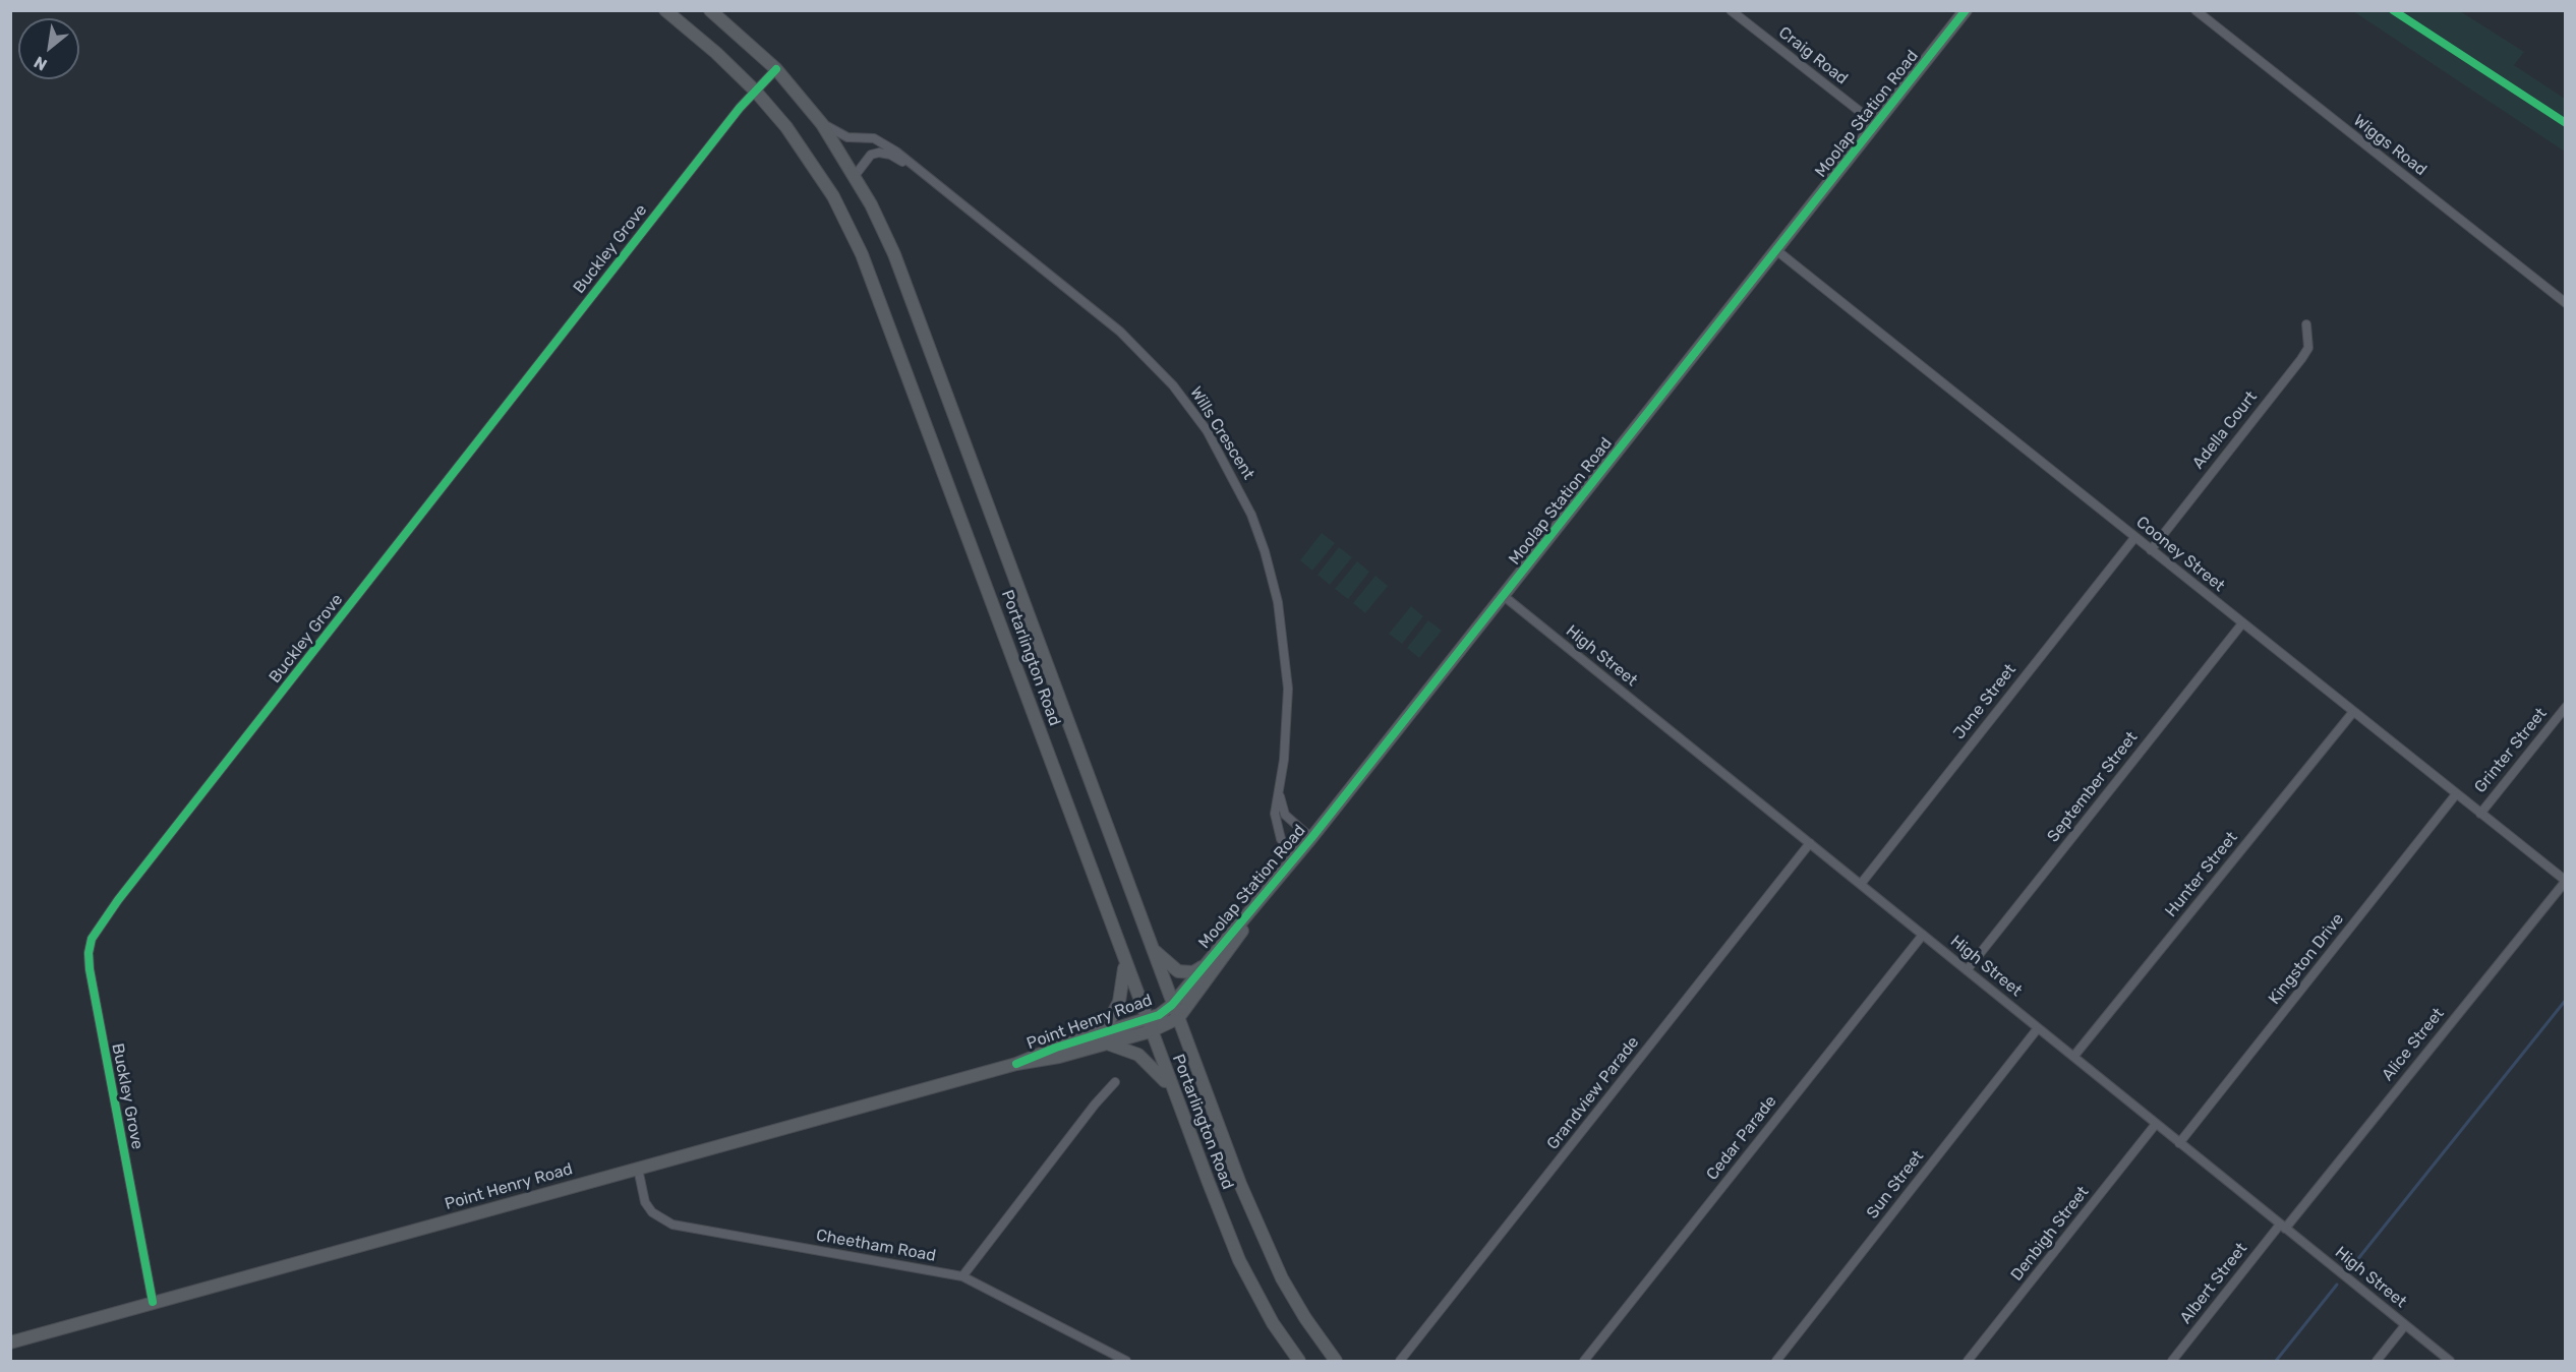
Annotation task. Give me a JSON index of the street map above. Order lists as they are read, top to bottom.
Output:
{
  "streets": {
    "main road": ["Moolap Station Road", "Portarlington Road", "Point Henry Road"],
    "street": [
      "Craig Road",
      "Wiggs Road",
      "Buckley Grove",
      "Adella Court",
      "Wills Crescent",
      "Cooney Street",
      "High Street",
      "June Street",
      "Grinter Street",
      "September Street",
      "Hunter Street",
      "Kingston Drive",
      "Alice Street",
      "Grandview Parade",
      "Cedar Parade",
      "Sun Street",
      "Denbigh Street",
      "Cheetham Road",
      "Albert Street"
    ]
  },
  "crossings": [
    ["Craig Road", "Moolap Station Road"],
    ["Moolap Station Road", "Wills Crescent"],
    ["Moolap Station Road", "Cooney Street"],
    ["Moolap Station Road", "High Street"],
    ["Moolap Station Road", "Portarlington Road"],
    ["Moolap Station Road", "Point Henry Road"],
    ["Buckley Grove", "Portarlington Road"],
    ["Buckley Grove", "Point Henry Road"],
    ["Adella Court", "Cooney Street"],
    ["Wills Crescent", "Portarlington Road"],
    ["Cooney Street", "June Street"],
    ["Cooney Street", "Grinter Street"],
    ["Cooney Street", "September Street"],
    ["Cooney Street", "Hunter Street"],
    ["Cooney Street", "Kingston Drive"],
    ["Cooney Street", "Alice Street"],
    ["High Street", "June Street"],
    ["High Street", "September Street"],
    ["High Street", "Hunter Street"],
    ["High Street", "Kingston Drive"],
    ["High Street", "Alice Street"],
    ["High Street", "Grandview Parade"],
    ["High Street", "Cedar Parade"],
    ["High Street", "Sun Street"],
    ["High Street", "Denbigh Street"],
    ["High Street", "Albert Street"],
    ["Portarlington Road", "Point Henry Road"],
    ["Point Henry Road", "Cheetham Road"],
    ["Alice Street", "Albert Street"]
  ],
  "north": "bottom left"
}
